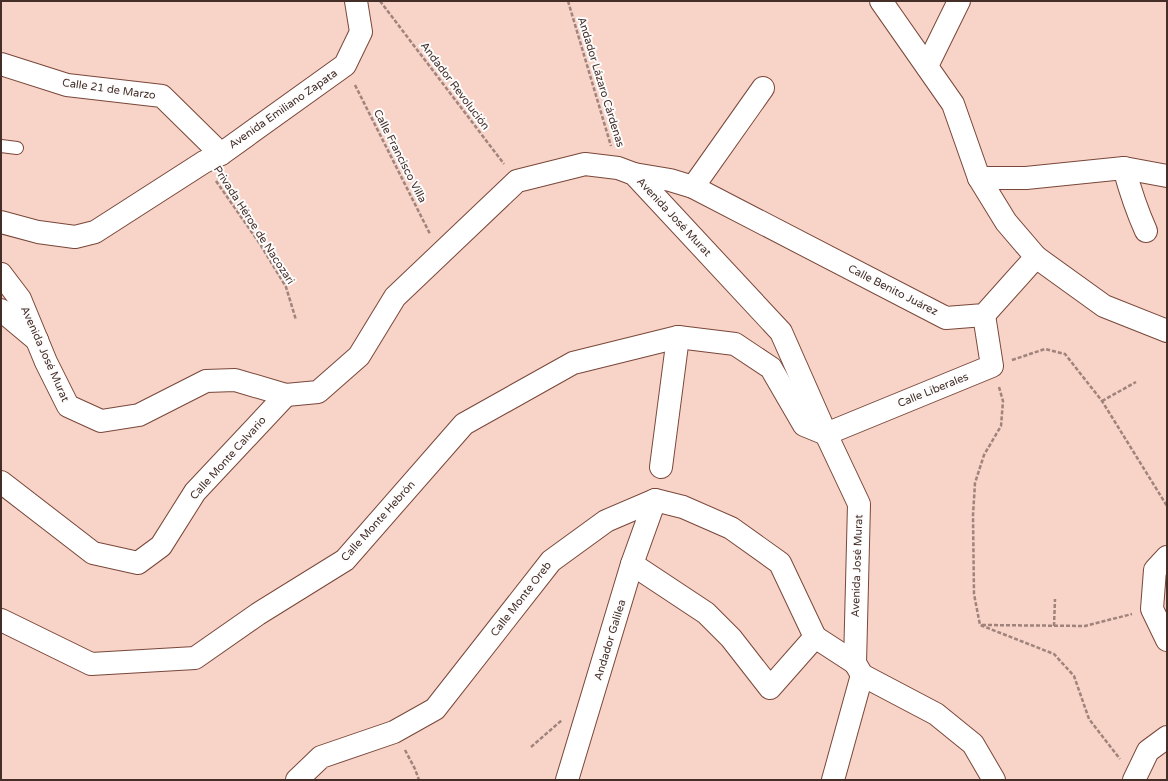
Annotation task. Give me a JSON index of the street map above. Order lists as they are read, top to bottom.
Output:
{
  "streets": {
    "street": [
      "Calle 21 de Marzo",
      "Avenida Emiliano Zapata",
      "Avenida José Murat",
      "Calle Benito Juárez",
      "Calle Liberales",
      "Calle Monte Calvario",
      "Calle Monte Hebrón",
      "Calle Monte Oreb",
      "Andador Galilea"
    ],
    "path": [
      "Andador Lázaro Cárdenas",
      "Andador Revolución",
      "Calle Francisco Villa",
      "Privada Héroe de Nacozari"
    ]
  },
  "crossings": [
    ["Andador Lázaro Cárdenas", "Avenida José Murat"],
    ["Andador Lázaro Cárdenas", "Calle Benito Juárez"],
    ["Andador Revolución", "Avenida José Murat"],
    ["Calle 21 de Marzo", "Avenida Emiliano Zapata"],
    ["Calle 21 de Marzo", "Privada Héroe de Nacozari"],
    ["Avenida Emiliano Zapata", "Calle Francisco Villa"],
    ["Avenida Emiliano Zapata", "Privada Héroe de Nacozari"],
    ["Calle Francisco Villa", "Avenida José Murat"],
    ["Avenida José Murat", "Calle Benito Juárez"],
    ["Avenida José Murat", "Calle Liberales"],
    ["Avenida José Murat", "Calle Monte Calvario"],
    ["Calle Monte Oreb", "Andador Galilea"]
  ]
}
